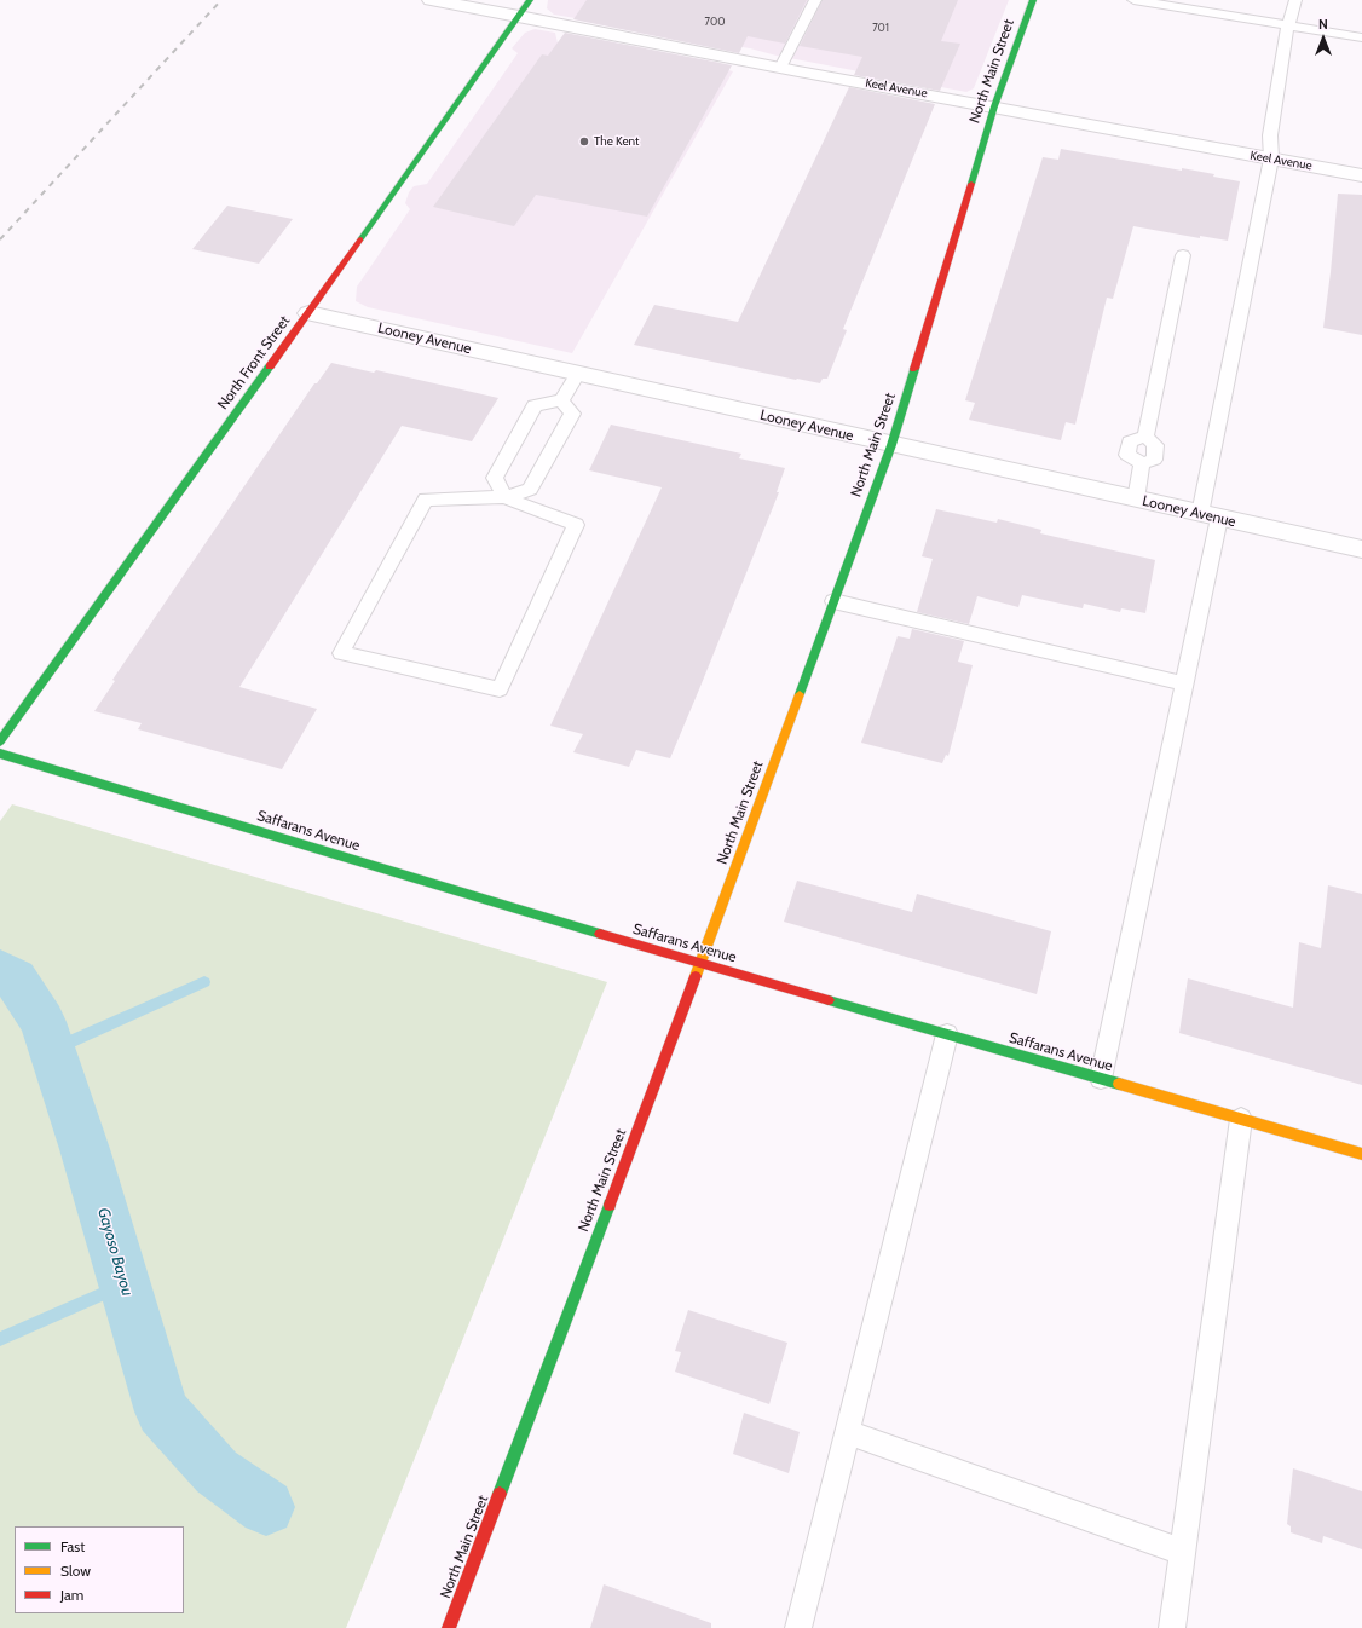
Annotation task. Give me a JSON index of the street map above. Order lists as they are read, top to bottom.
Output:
{
  "streets": {
    "street": [
      "North Main Street",
      "Keel Avenue",
      "Looney Avenue",
      "North Front Street",
      "Saffarans Avenue"
    ]
  },
  "crossings": [
    ["North Main Street", "Keel Avenue"],
    ["North Main Street", "Looney Avenue"],
    ["North Main Street", "Saffarans Avenue"],
    ["Keel Avenue", "North Front Street"],
    ["Looney Avenue", "North Front Street"]
  ],
  "water": ["Gayoso Bayou"],
  "places": ["The Kent"],
  "house_numbers": ["700", "701"],
  "legend": ["Fast", "Slow", "Jam"],
  "north": "top"
}
